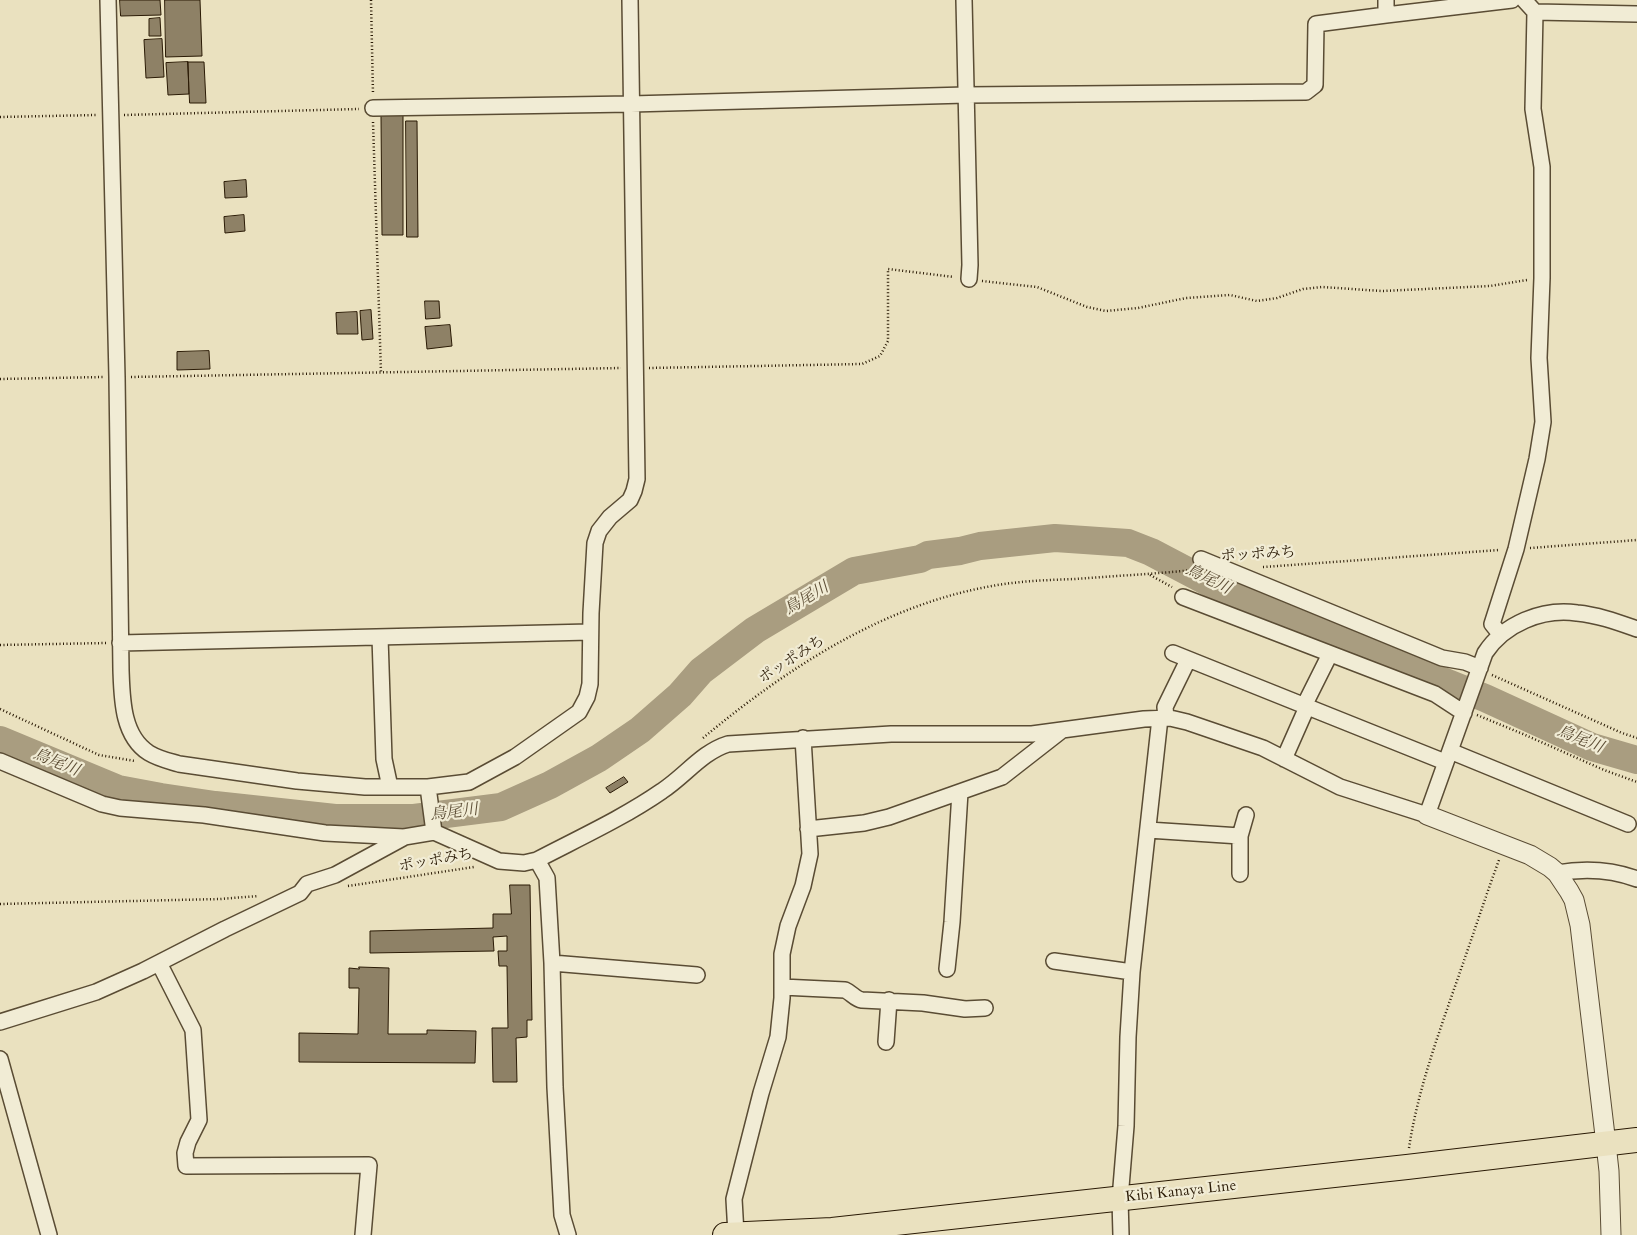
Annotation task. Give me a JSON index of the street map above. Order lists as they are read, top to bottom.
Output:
{
  "streets": {
    "main road": ["Kibi Kanaya Line"],
    "path": ["ポッポみち"]
  },
  "water": ["鳥尾川"]
}
